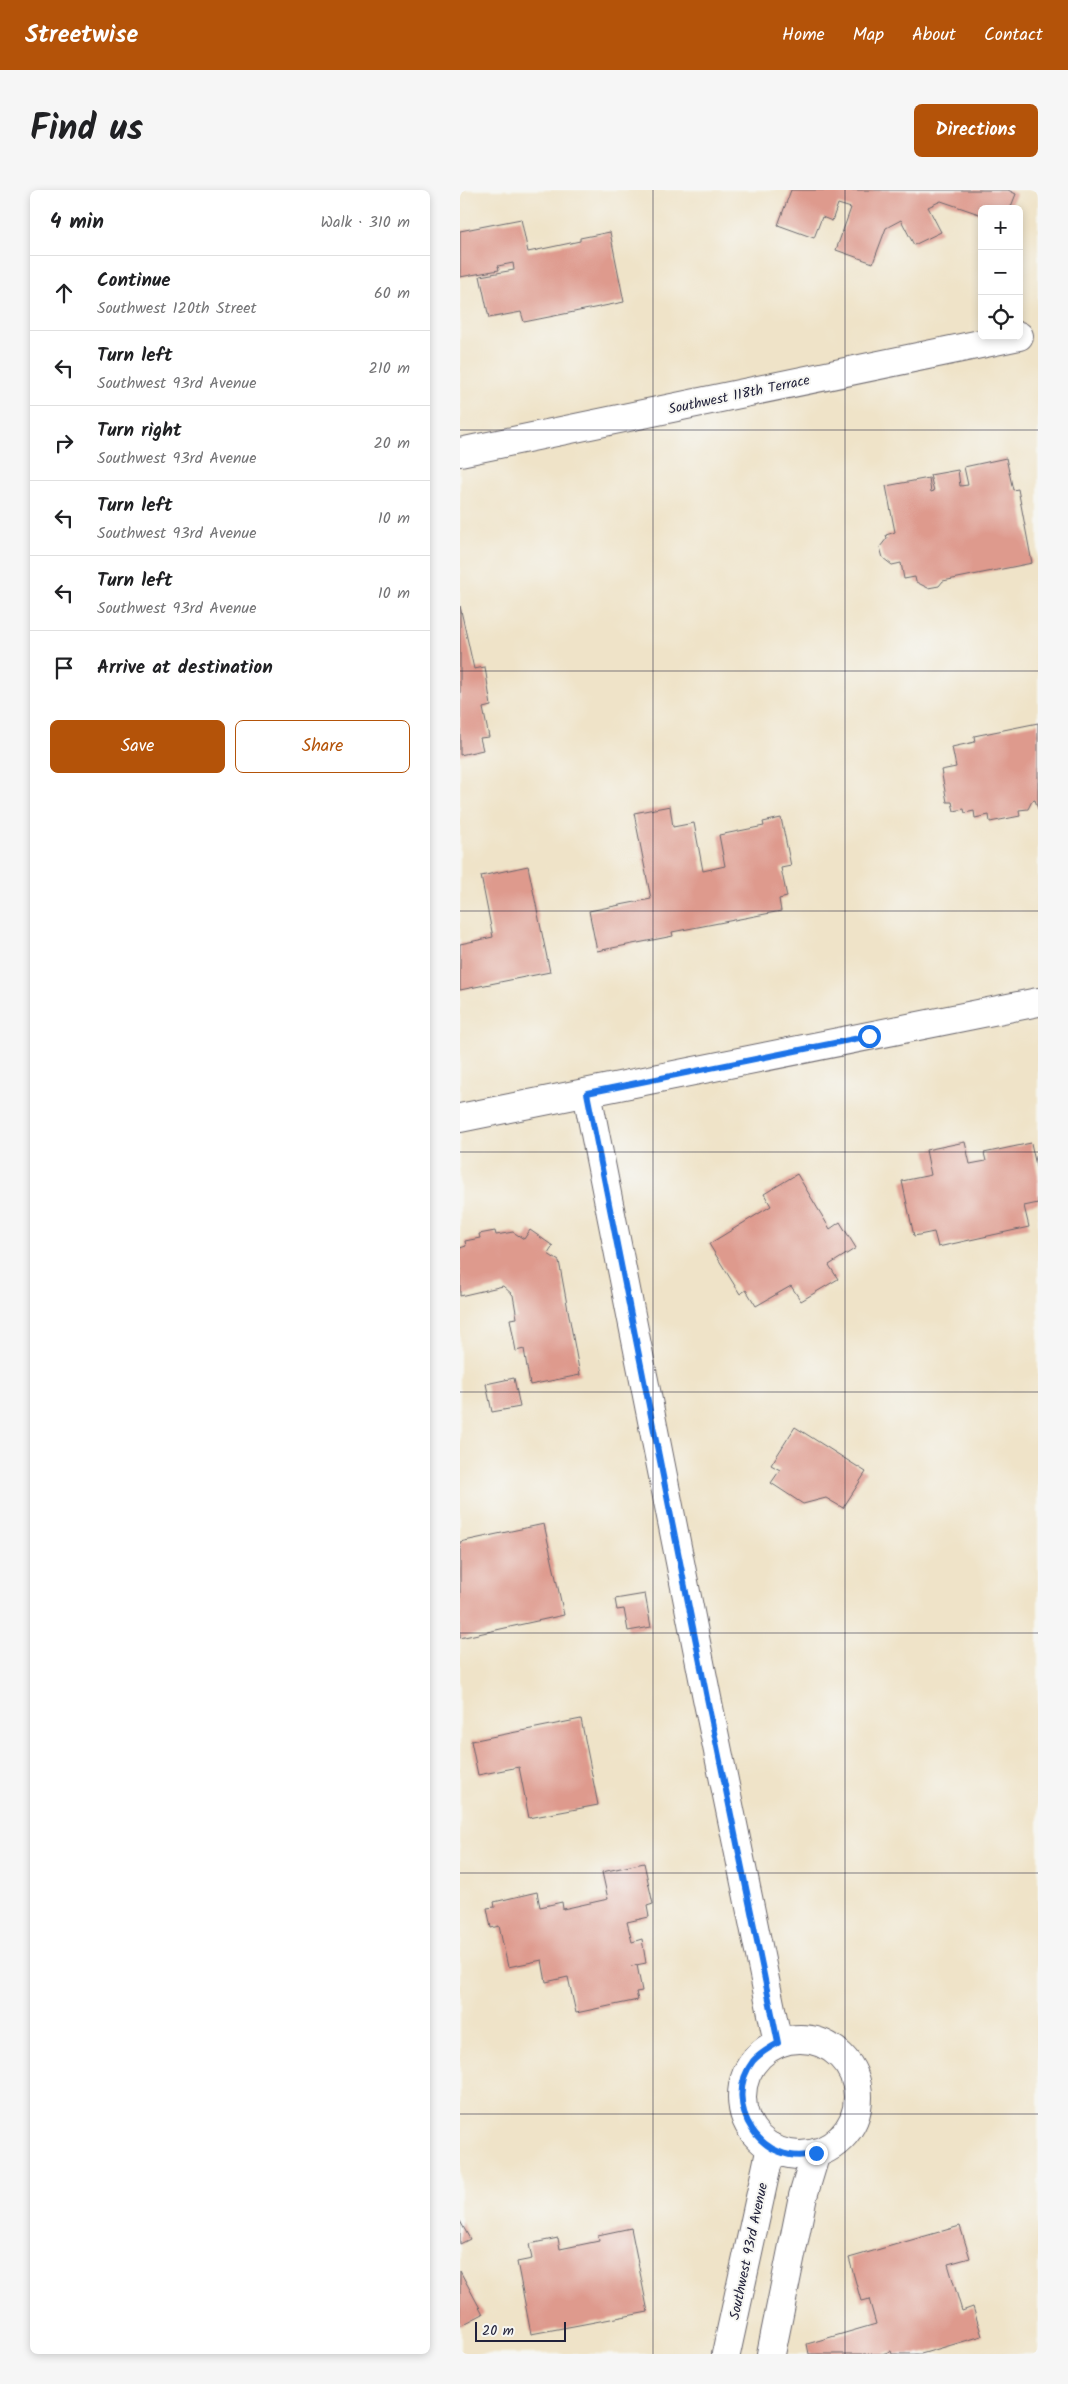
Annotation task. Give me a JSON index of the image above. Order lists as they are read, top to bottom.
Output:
{
  "streets": {
    "street": ["Southwest 118th Terrace", "Southwest 93rd Avenue"]
  },
  "scale_bar": "20 m",
  "page": {
    "header": "Streetwise",
    "nav": [
      "Home",
      "Map",
      "About",
      "Contact"
    ],
    "title": "Find us",
    "buttons": [
      "Directions",
      ["Save", "Share"]
    ],
    "heading": ["4 min", "Walk · 310 m"],
    "map_buttons": ["+", "−"],
    "list": [
      ["Continue", "Southwest 120th Street", "60 m"],
      ["Turn left", "Southwest 93rd Avenue", "210 m"],
      ["Turn right", "Southwest 93rd Avenue", "20 m"],
      ["Turn left", "Southwest 93rd Avenue", "10 m"],
      ["Turn left", "Southwest 93rd Avenue", "10 m"],
      "Arrive at destination"
    ],
    "scale": "20 m"
  }
}
